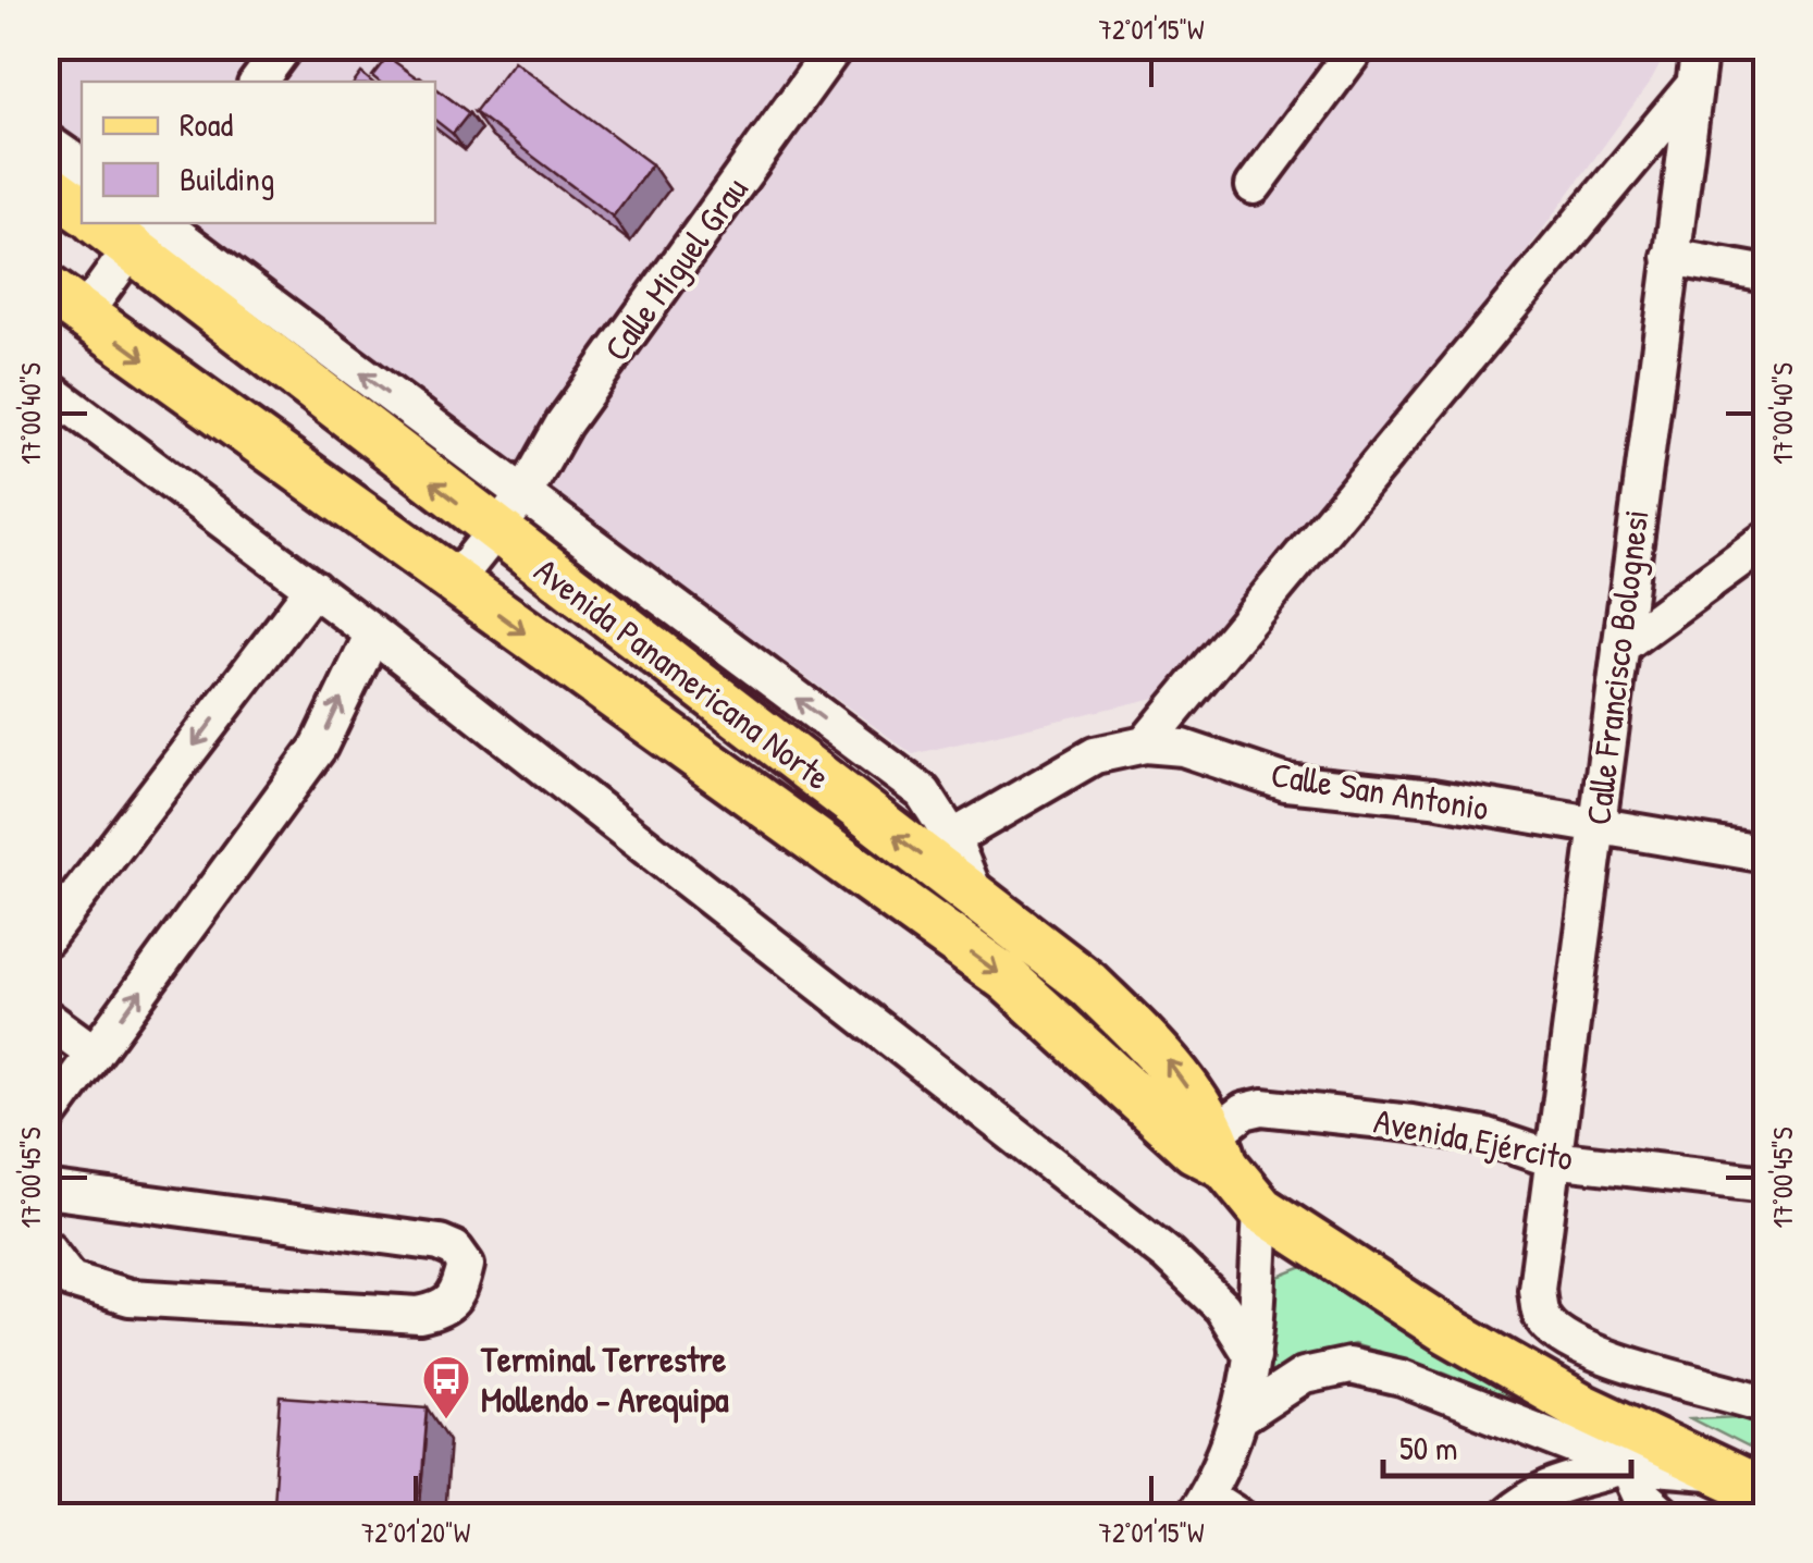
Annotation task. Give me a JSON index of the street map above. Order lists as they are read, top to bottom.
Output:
{
  "streets": {
    "main road": ["Avenida Panamericana Norte"],
    "street": [
      "Calle Miguel Grau",
      "Calle Francisco Bolognesi",
      "Calle San Antonio",
      "Avenida Ejército"
    ]
  },
  "crossings": [
    ["Calle Miguel Grau", "Avenida Panamericana Norte"],
    ["Calle Francisco Bolognesi", "Calle San Antonio"],
    ["Calle Francisco Bolognesi", "Avenida Ejército"],
    ["Avenida Panamericana Norte", "Avenida Ejército"]
  ],
  "places": {
    "bus stop": ["Terminal Terrestre Mollendo - Arequipa"]
  },
  "legend": ["Road", "Building"],
  "scale_bar": "50 m",
  "coordinates": [
    "72°01'15\"W",
    "17°00'40\"S",
    "17°00'45\"S",
    "72°01'20\"W"
  ]
}
